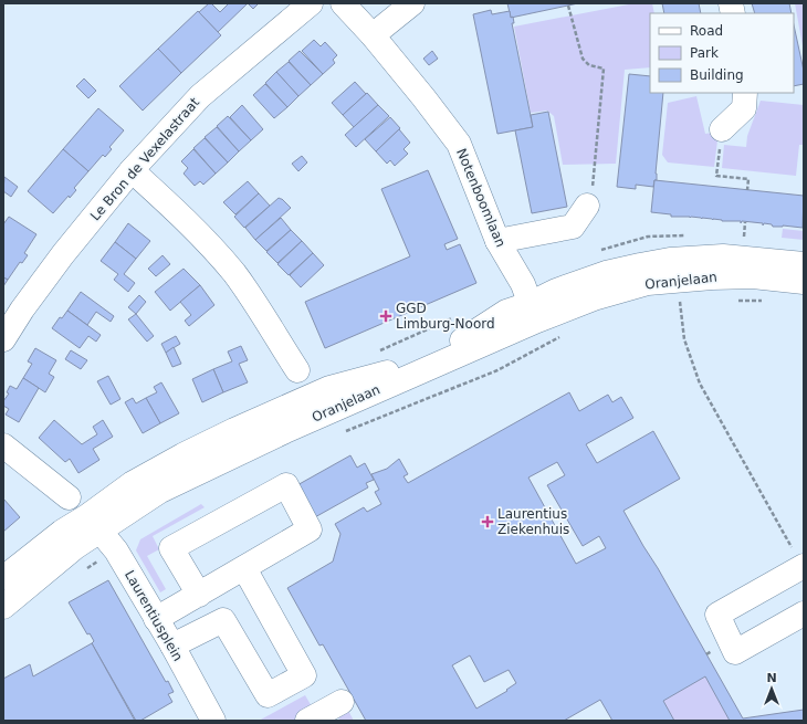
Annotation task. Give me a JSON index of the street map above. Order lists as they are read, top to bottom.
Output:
{
  "streets": {
    "street": [
      "Le Bron de Vexelastraat",
      "Notenboomlaan",
      "Oranjelaan",
      "Laurentiusplein"
    ]
  },
  "crossings": [
    ["Notenboomlaan", "Oranjelaan"],
    ["Oranjelaan", "Laurentiusplein"]
  ],
  "places": {
    "health": ["GGD Limburg-Noord", "Laurentius Ziekenhuis"]
  },
  "legend": ["Road", "Park", "Building"],
  "north": "top"
}
